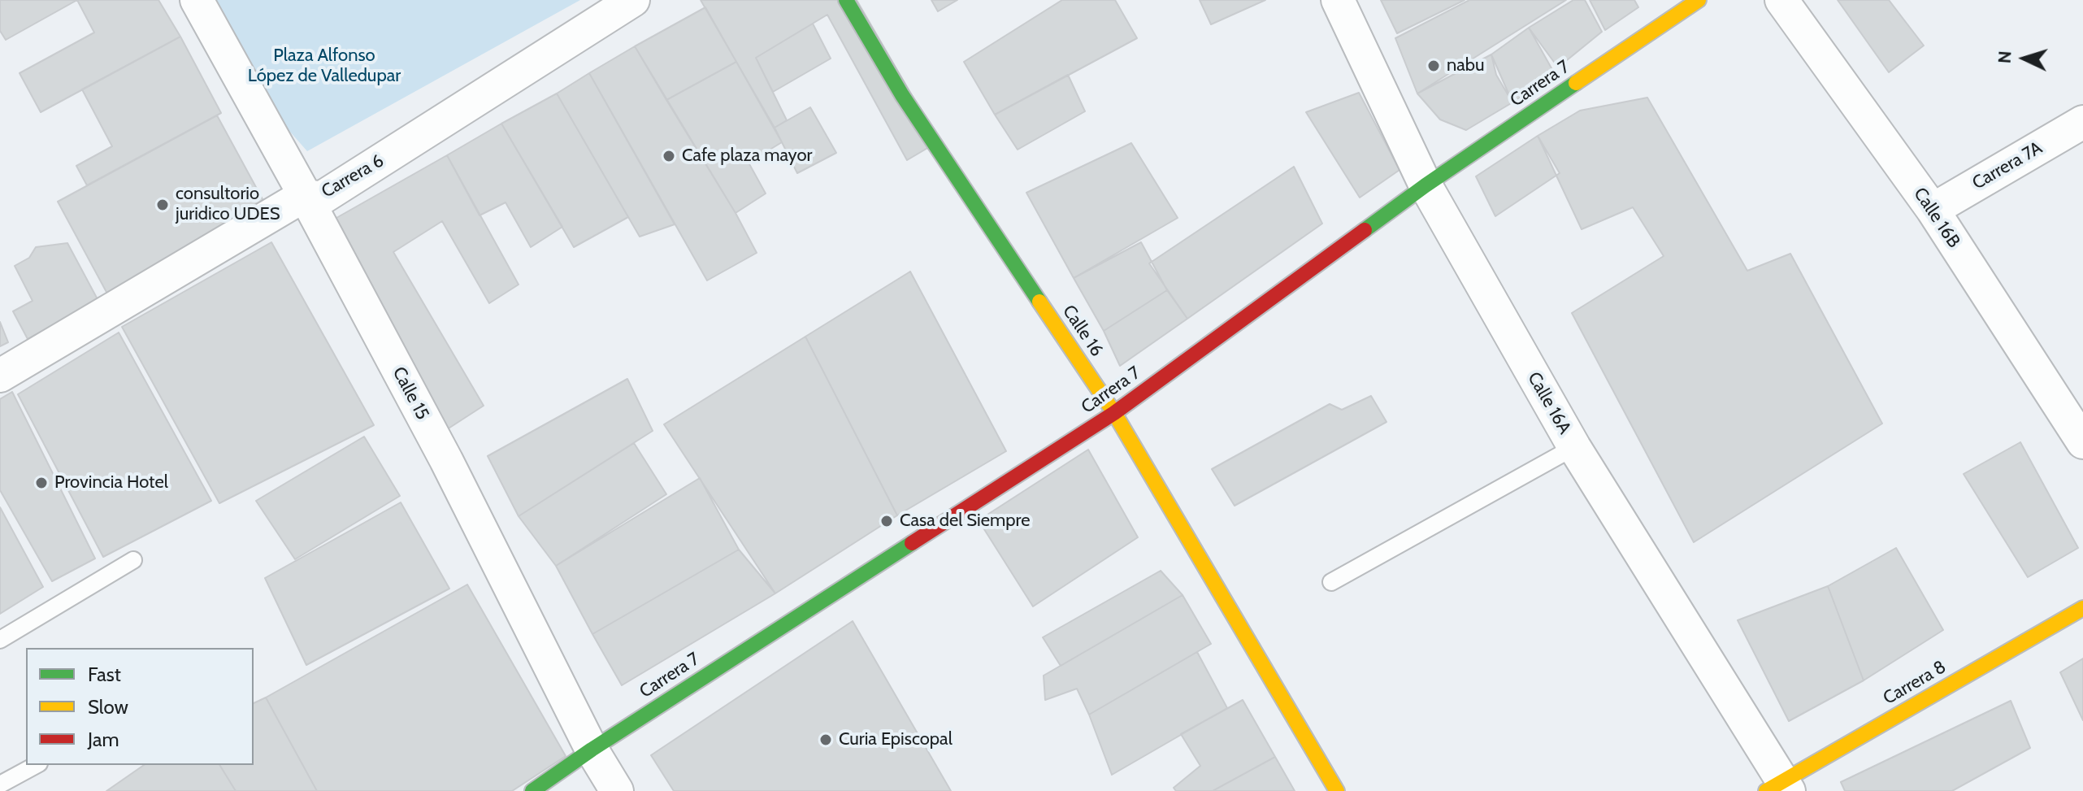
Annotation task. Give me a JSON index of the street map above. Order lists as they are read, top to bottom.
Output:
{
  "streets": {
    "street": [
      "Carrera 7",
      "Carrera 7A",
      "Carrera 6",
      "Calle 16B",
      "Calle 16",
      "Calle 15",
      "Calle 16A",
      "Carrera 8"
    ]
  },
  "crossings": [
    ["Carrera 7", "Calle 16"],
    ["Carrera 7", "Calle 15"],
    ["Carrera 7", "Calle 16A"],
    ["Carrera 7A", "Calle 16B"],
    ["Carrera 6", "Calle 15"],
    ["Calle 16A", "Carrera 8"]
  ],
  "parks": ["Plaza Alfonso López de Valledupar"],
  "places": [
    "nabu",
    "Cafe plaza mayor",
    "consultorio juridico UDES",
    "Provincia Hotel",
    "Casa del Siempre",
    "Curia Episcopal"
  ],
  "legend": ["Fast", "Slow", "Jam"],
  "north": "left"
}
